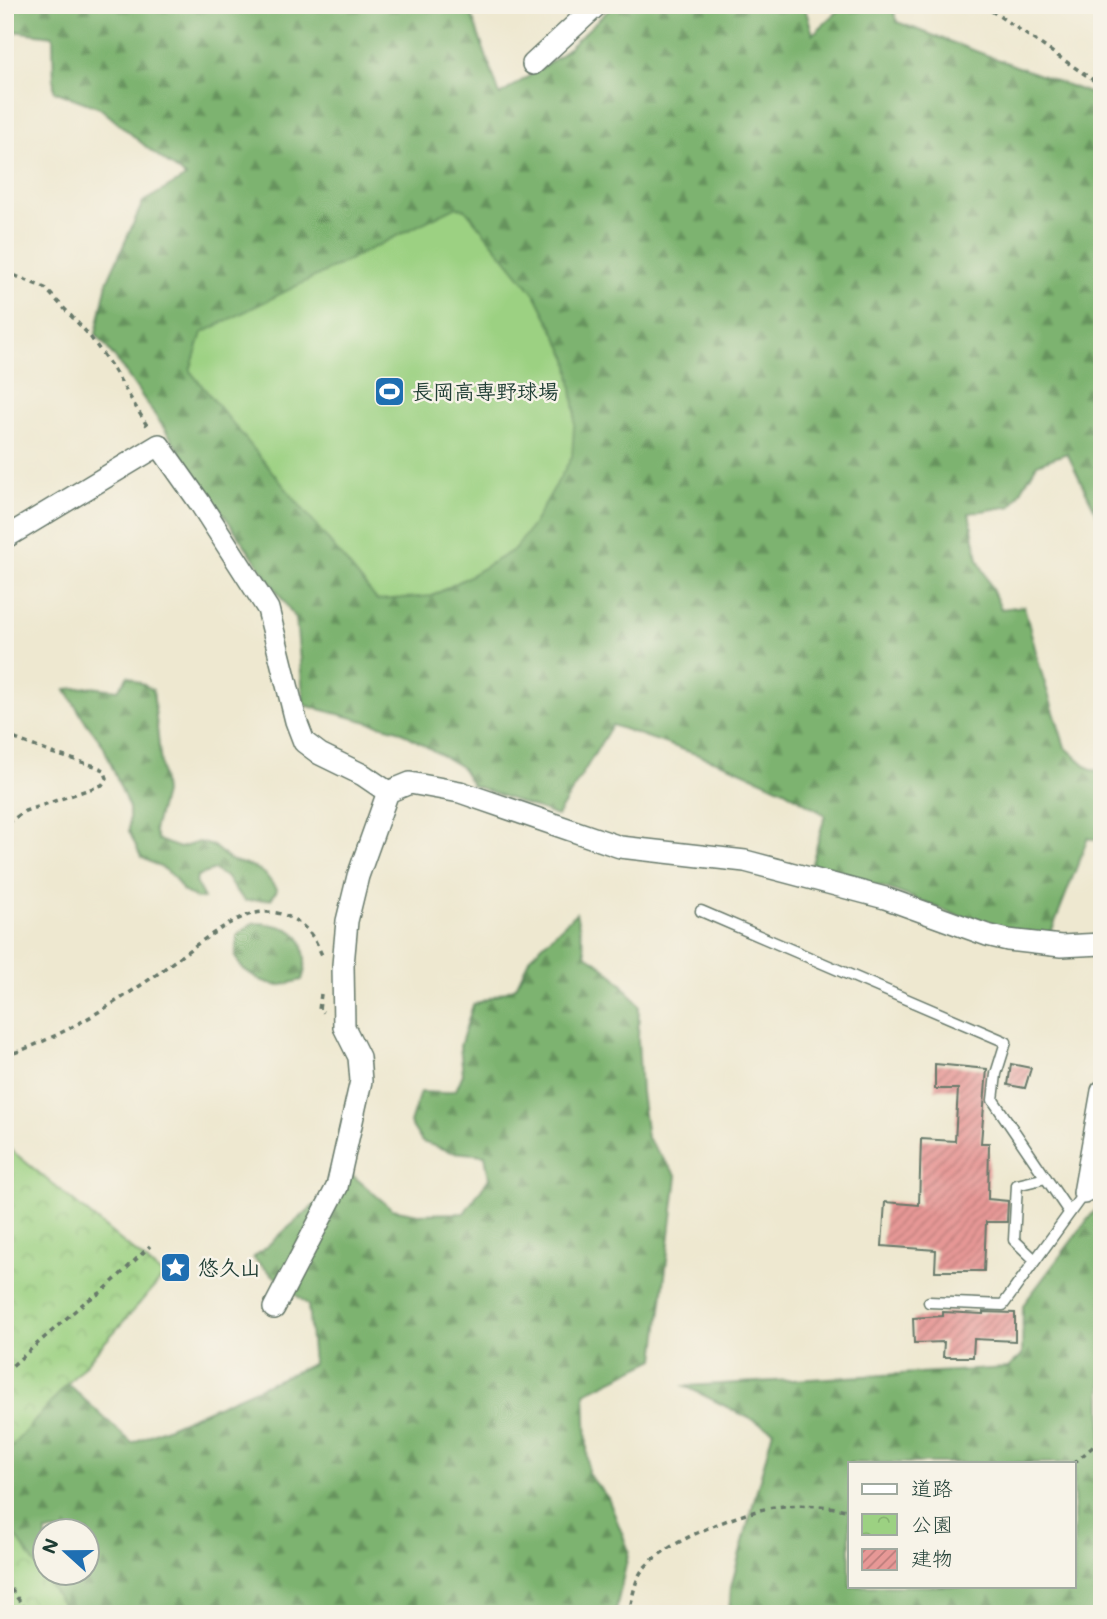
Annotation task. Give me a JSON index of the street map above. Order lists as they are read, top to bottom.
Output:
{
  "places": {
    "sports": ["長岡高専野球場"],
    "place": ["悠久山"]
  },
  "legend": ["道路", "公園", "建物"],
  "north": "left"
}
